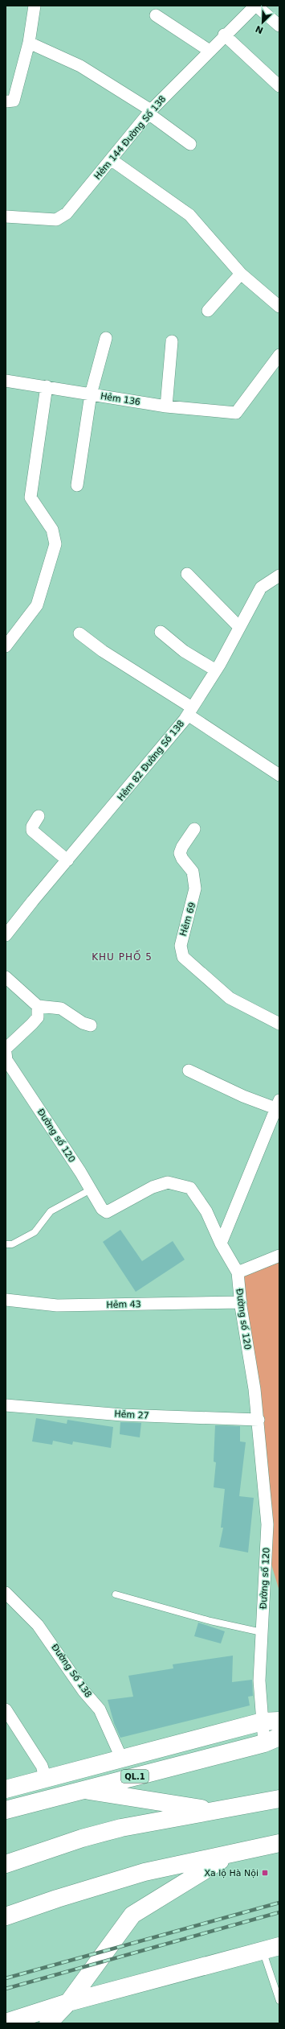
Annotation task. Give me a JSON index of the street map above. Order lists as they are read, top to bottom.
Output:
{
  "streets": {
    "highway": ["QL.1"],
    "street": [
      "Hẻm 144 Đường Số 138",
      "Hẻm 136",
      "Hẻm 82 Đường Số 138",
      "Hẻm 69",
      "Đường số 120",
      "Hẻm 43",
      "Hẻm 27",
      "Đường Số 138"
    ]
  },
  "crossings": [
    ["Đường số 120", "Hẻm 43"],
    ["Đường số 120", "Hẻm 27"],
    ["Đường số 120", "QL.1"],
    ["Đường Số 138", "QL.1"]
  ],
  "districts": ["KHU PHỐ 5"],
  "places": {
    "transit": ["Xa lộ Hà Nội"]
  },
  "north": "bottom left"
}
